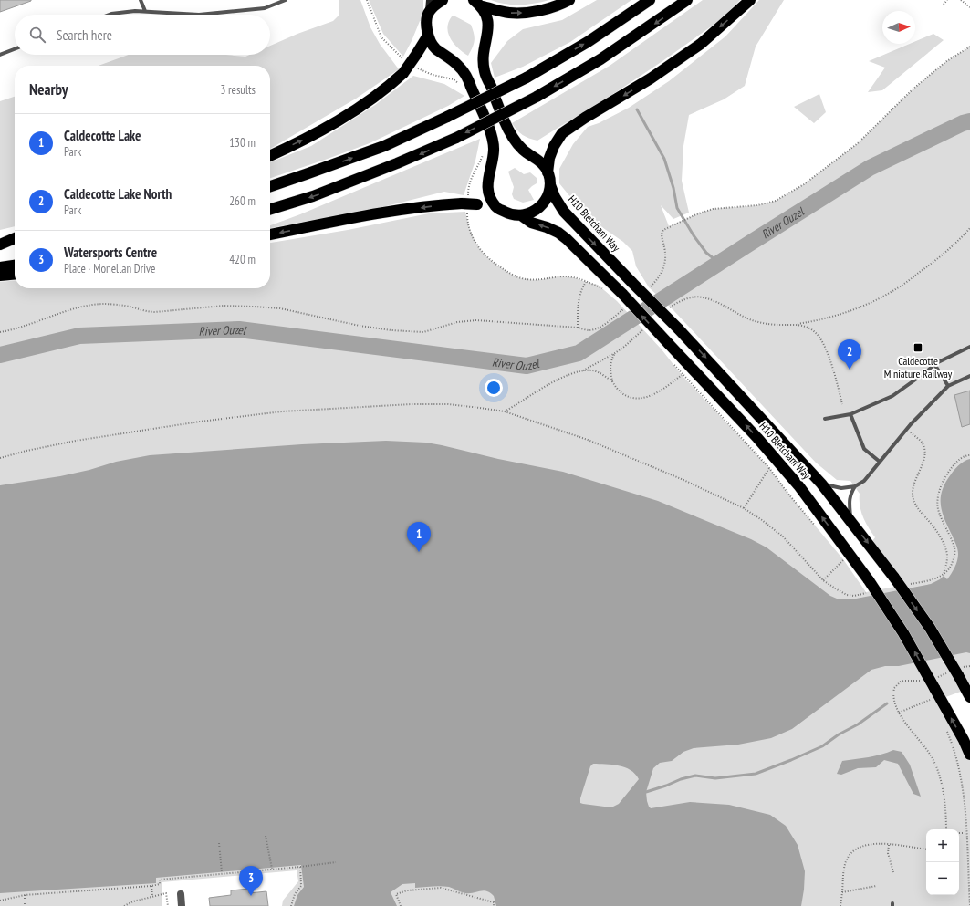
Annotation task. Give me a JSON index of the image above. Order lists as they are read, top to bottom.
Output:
{
  "streets": {
    "highway": ["H10 Bletcham Way"]
  },
  "water": ["River Ouzel"],
  "places": {
    "transit": ["Caldecotte Miniature Railway"]
  },
  "north": "right",
  "page": {
    "search": "Search here",
    "heading": ["Nearby", "3 results"],
    "list": [
      {
        "mark": "1",
        "name": "Caldecotte Lake",
        "note": "Park",
        "value": "130 m"
      },
      {
        "mark": "2",
        "name": "Caldecotte Lake North",
        "note": "Park",
        "value": "260 m"
      },
      {
        "mark": "3",
        "name": "Watersports Centre",
        "note": "Place · Monellan Drive",
        "value": "420 m"
      }
    ],
    "pins": ["2", "1", "3"],
    "map_buttons": ["+", "−"]
  }
}
